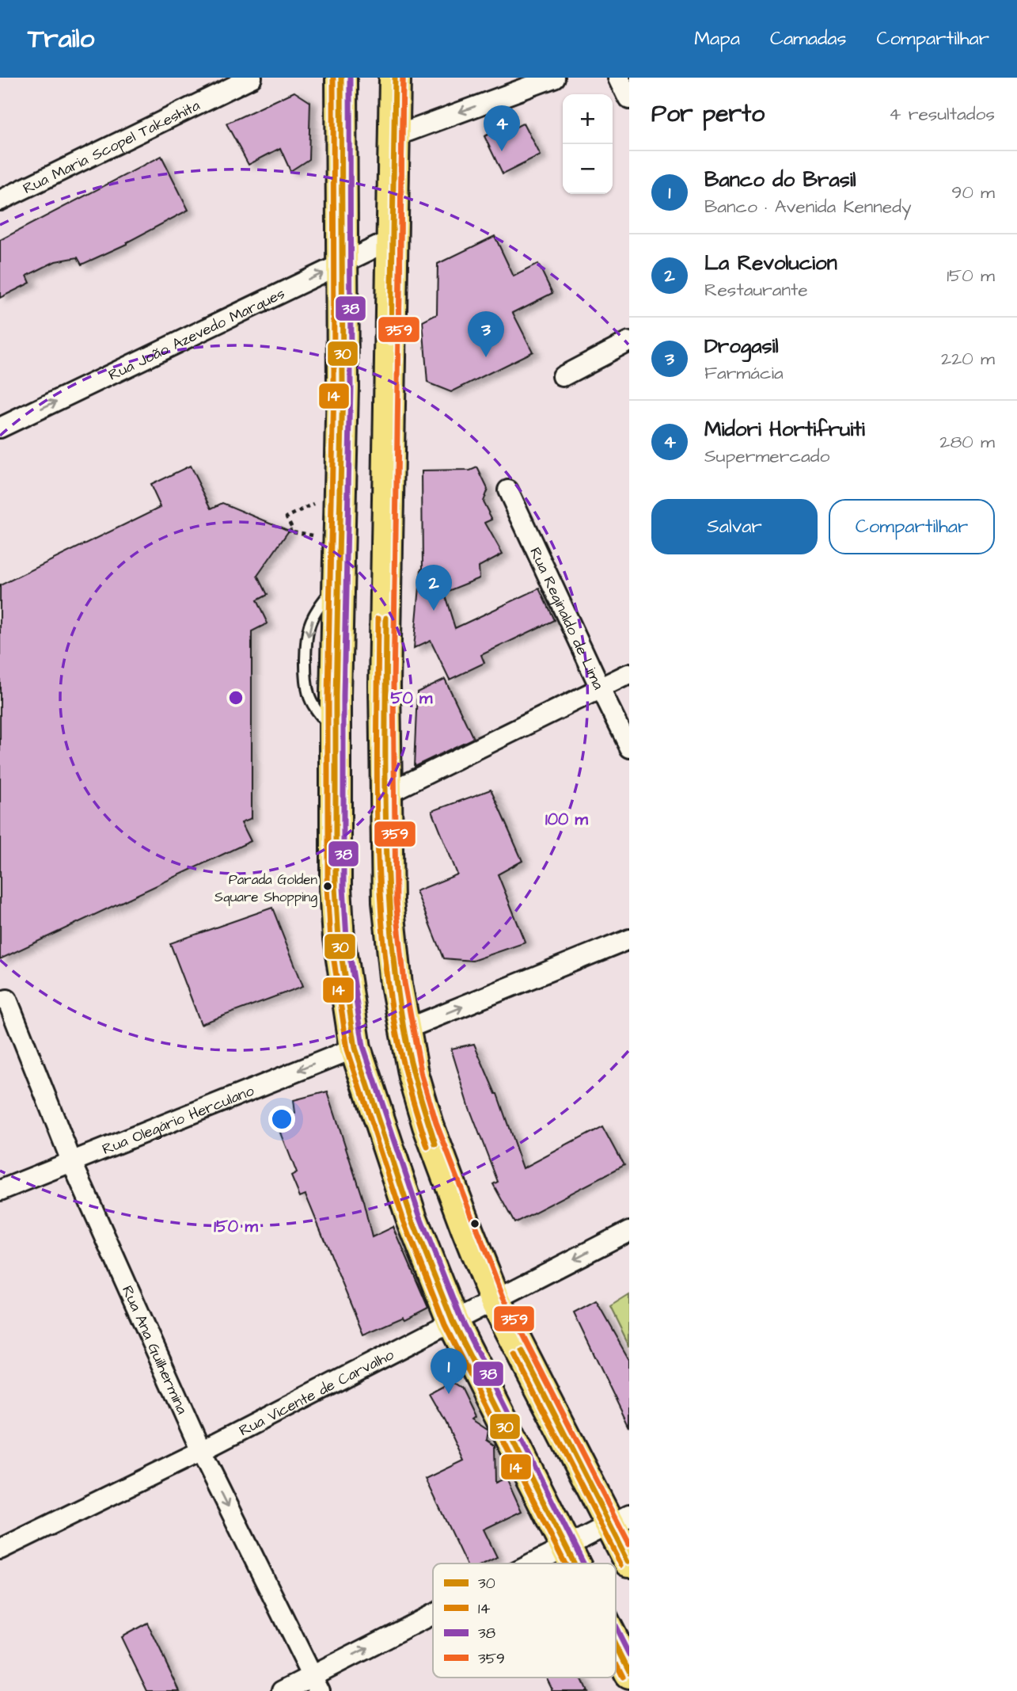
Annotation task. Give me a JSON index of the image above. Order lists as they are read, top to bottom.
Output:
{
  "streets": {
    "street": [
      "Rua Maria Scopel Takeshita",
      "Rua João Azevedo Marques",
      "Rua Reginaldo de Lima",
      "Rua Olegário Herculano",
      "Rua Ana Guilhermina",
      "Rua Vicente de Carvalho"
    ]
  },
  "crossings": [
    ["Rua Olegário Herculano", "Rua Ana Guilhermina"],
    ["Rua Ana Guilhermina", "Rua Vicente de Carvalho"]
  ],
  "one_way": ["Rua João Azevedo Marques", "Rua Olegário Herculano"],
  "places": ["Parada Golden Square Shopping"],
  "lines": [
    "transit line 30",
    "transit line 14",
    "transit line 38",
    "transit line 359"
  ],
  "legend": [
    "30",
    "14",
    "38",
    "359"
  ],
  "page": {
    "header": "Trailo",
    "nav": ["Mapa", "Camadas", "Compartilhar"],
    "heading": ["Por perto", "4 resultados"],
    "map_buttons": ["+", "−"],
    "pins": [
      "4",
      "3",
      "2",
      "1"
    ],
    "list": [
      {
        "mark": "1",
        "name": "Banco do Brasil",
        "note": "Banco · Avenida Kennedy",
        "value": "90 m"
      },
      {
        "mark": "2",
        "name": "La Revolucion",
        "note": "Restaurante",
        "value": "150 m"
      },
      {
        "mark": "3",
        "name": "Drogasil",
        "note": "Farmácia",
        "value": "220 m"
      },
      {
        "mark": "4",
        "name": "Midori Hortifruiti",
        "note": "Supermercado",
        "value": "280 m"
      }
    ],
    "buttons": ["Salvar", "Compartilhar"]
  },
  "rings": ["50 m", "100 m", "150 m"]
}
